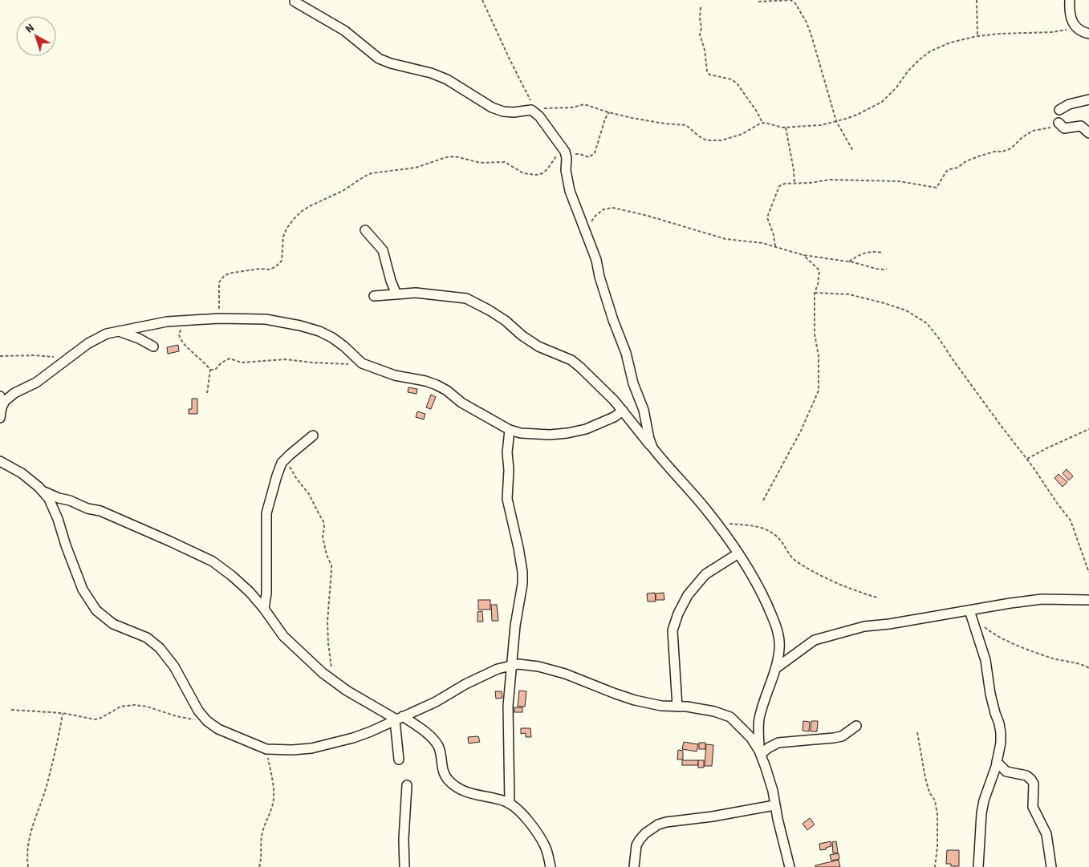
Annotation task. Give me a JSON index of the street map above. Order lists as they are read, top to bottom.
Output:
{
  "north": "top left"
}
